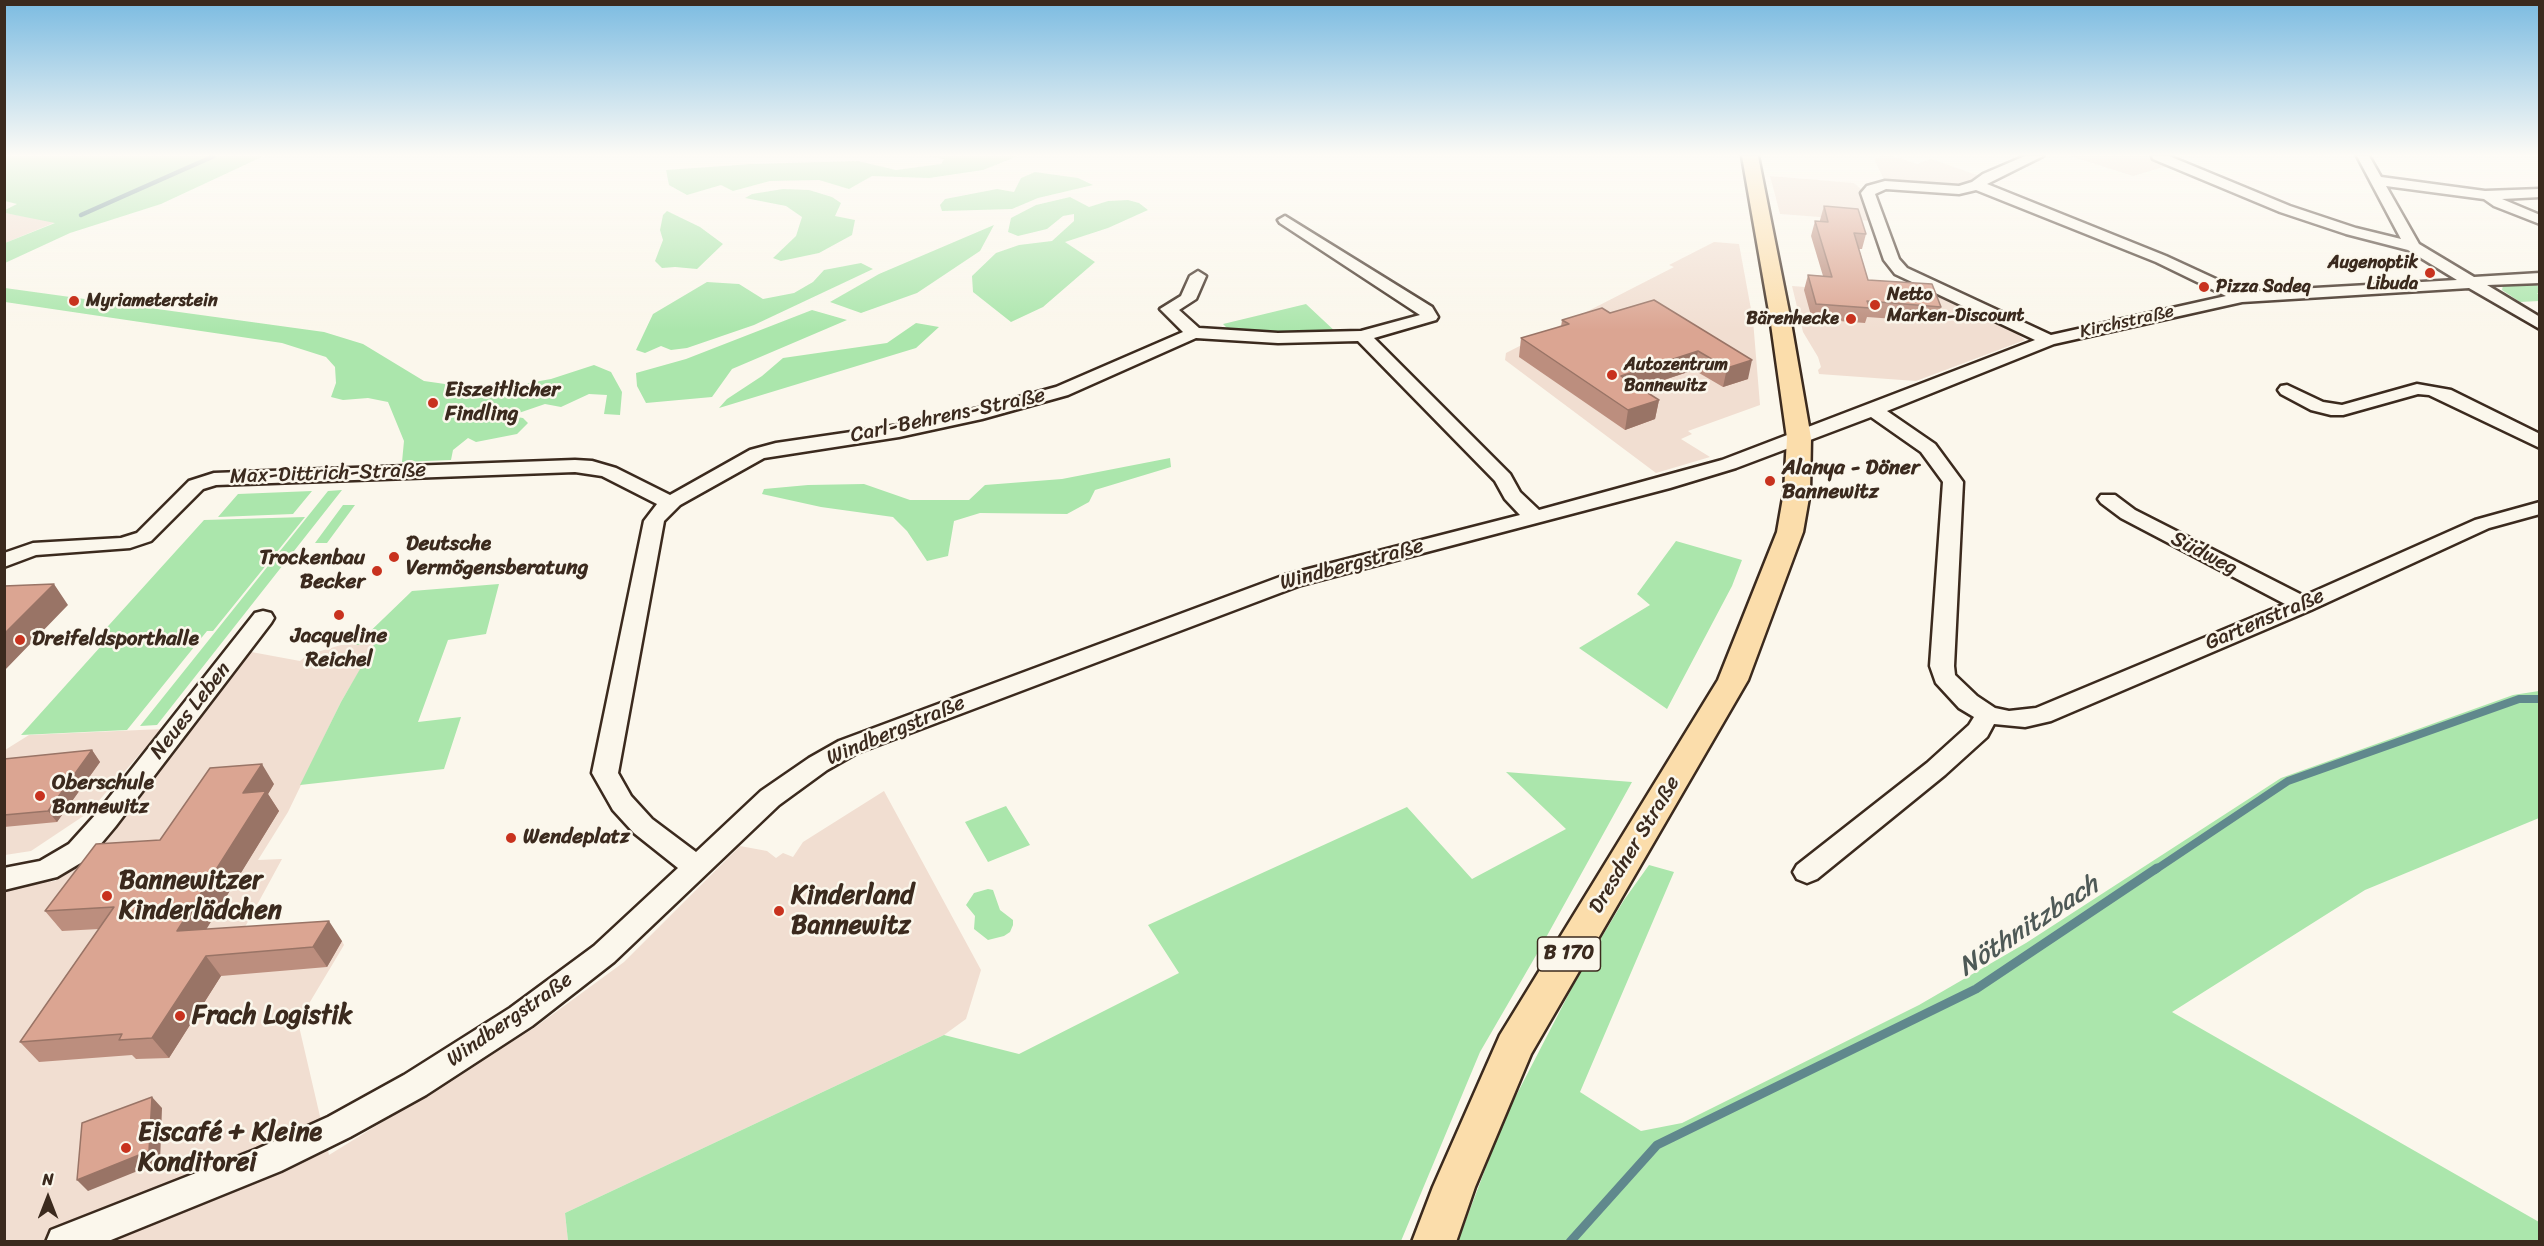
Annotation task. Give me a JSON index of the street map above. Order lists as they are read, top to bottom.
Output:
{
  "streets": {
    "main road": ["Dresdner Straße", "B 170"],
    "street": [
      "Kirchstraße",
      "Carl-Behrens-Straße",
      "Max-Dittrich-Straße",
      "Südweg",
      "Windbergstraße",
      "Gartenstraße",
      "Neues Leben"
    ]
  },
  "crossings": [
    ["Kirchstraße", "Windbergstraße"],
    ["Kirchstraße", "Dresdner Straße"],
    ["Kirchstraße", "B 170"],
    ["Carl-Behrens-Straße", "Max-Dittrich-Straße"],
    ["Südweg", "Gartenstraße"],
    ["Windbergstraße", "Dresdner Straße"],
    ["Windbergstraße", "B 170"],
    ["Dresdner Straße", "B 170"]
  ],
  "water": ["Nöthnitzbach"],
  "places": [
    "Augenoptik Libuda",
    "Pizza Sadeq",
    "Myriameterstein",
    "Netto Marken-Discount",
    "Bärenhecke",
    "Autozentrum Bannewitz",
    "Eiszeitlicher Findling",
    "Alanya - Döner Bannewitz",
    "Deutsche Vermögensberatung",
    "Trockenbau Becker",
    "Jacqueline Reichel",
    "Dreifeldsporthalle",
    "Oberschule Bannewitz",
    "Wendeplatz",
    "Bannewitzer Kinderlädchen",
    "Kinderland Bannewitz",
    "Frach Logistik",
    "Eiscafé + Kleine Konditorei"
  ],
  "north": "top"
}
